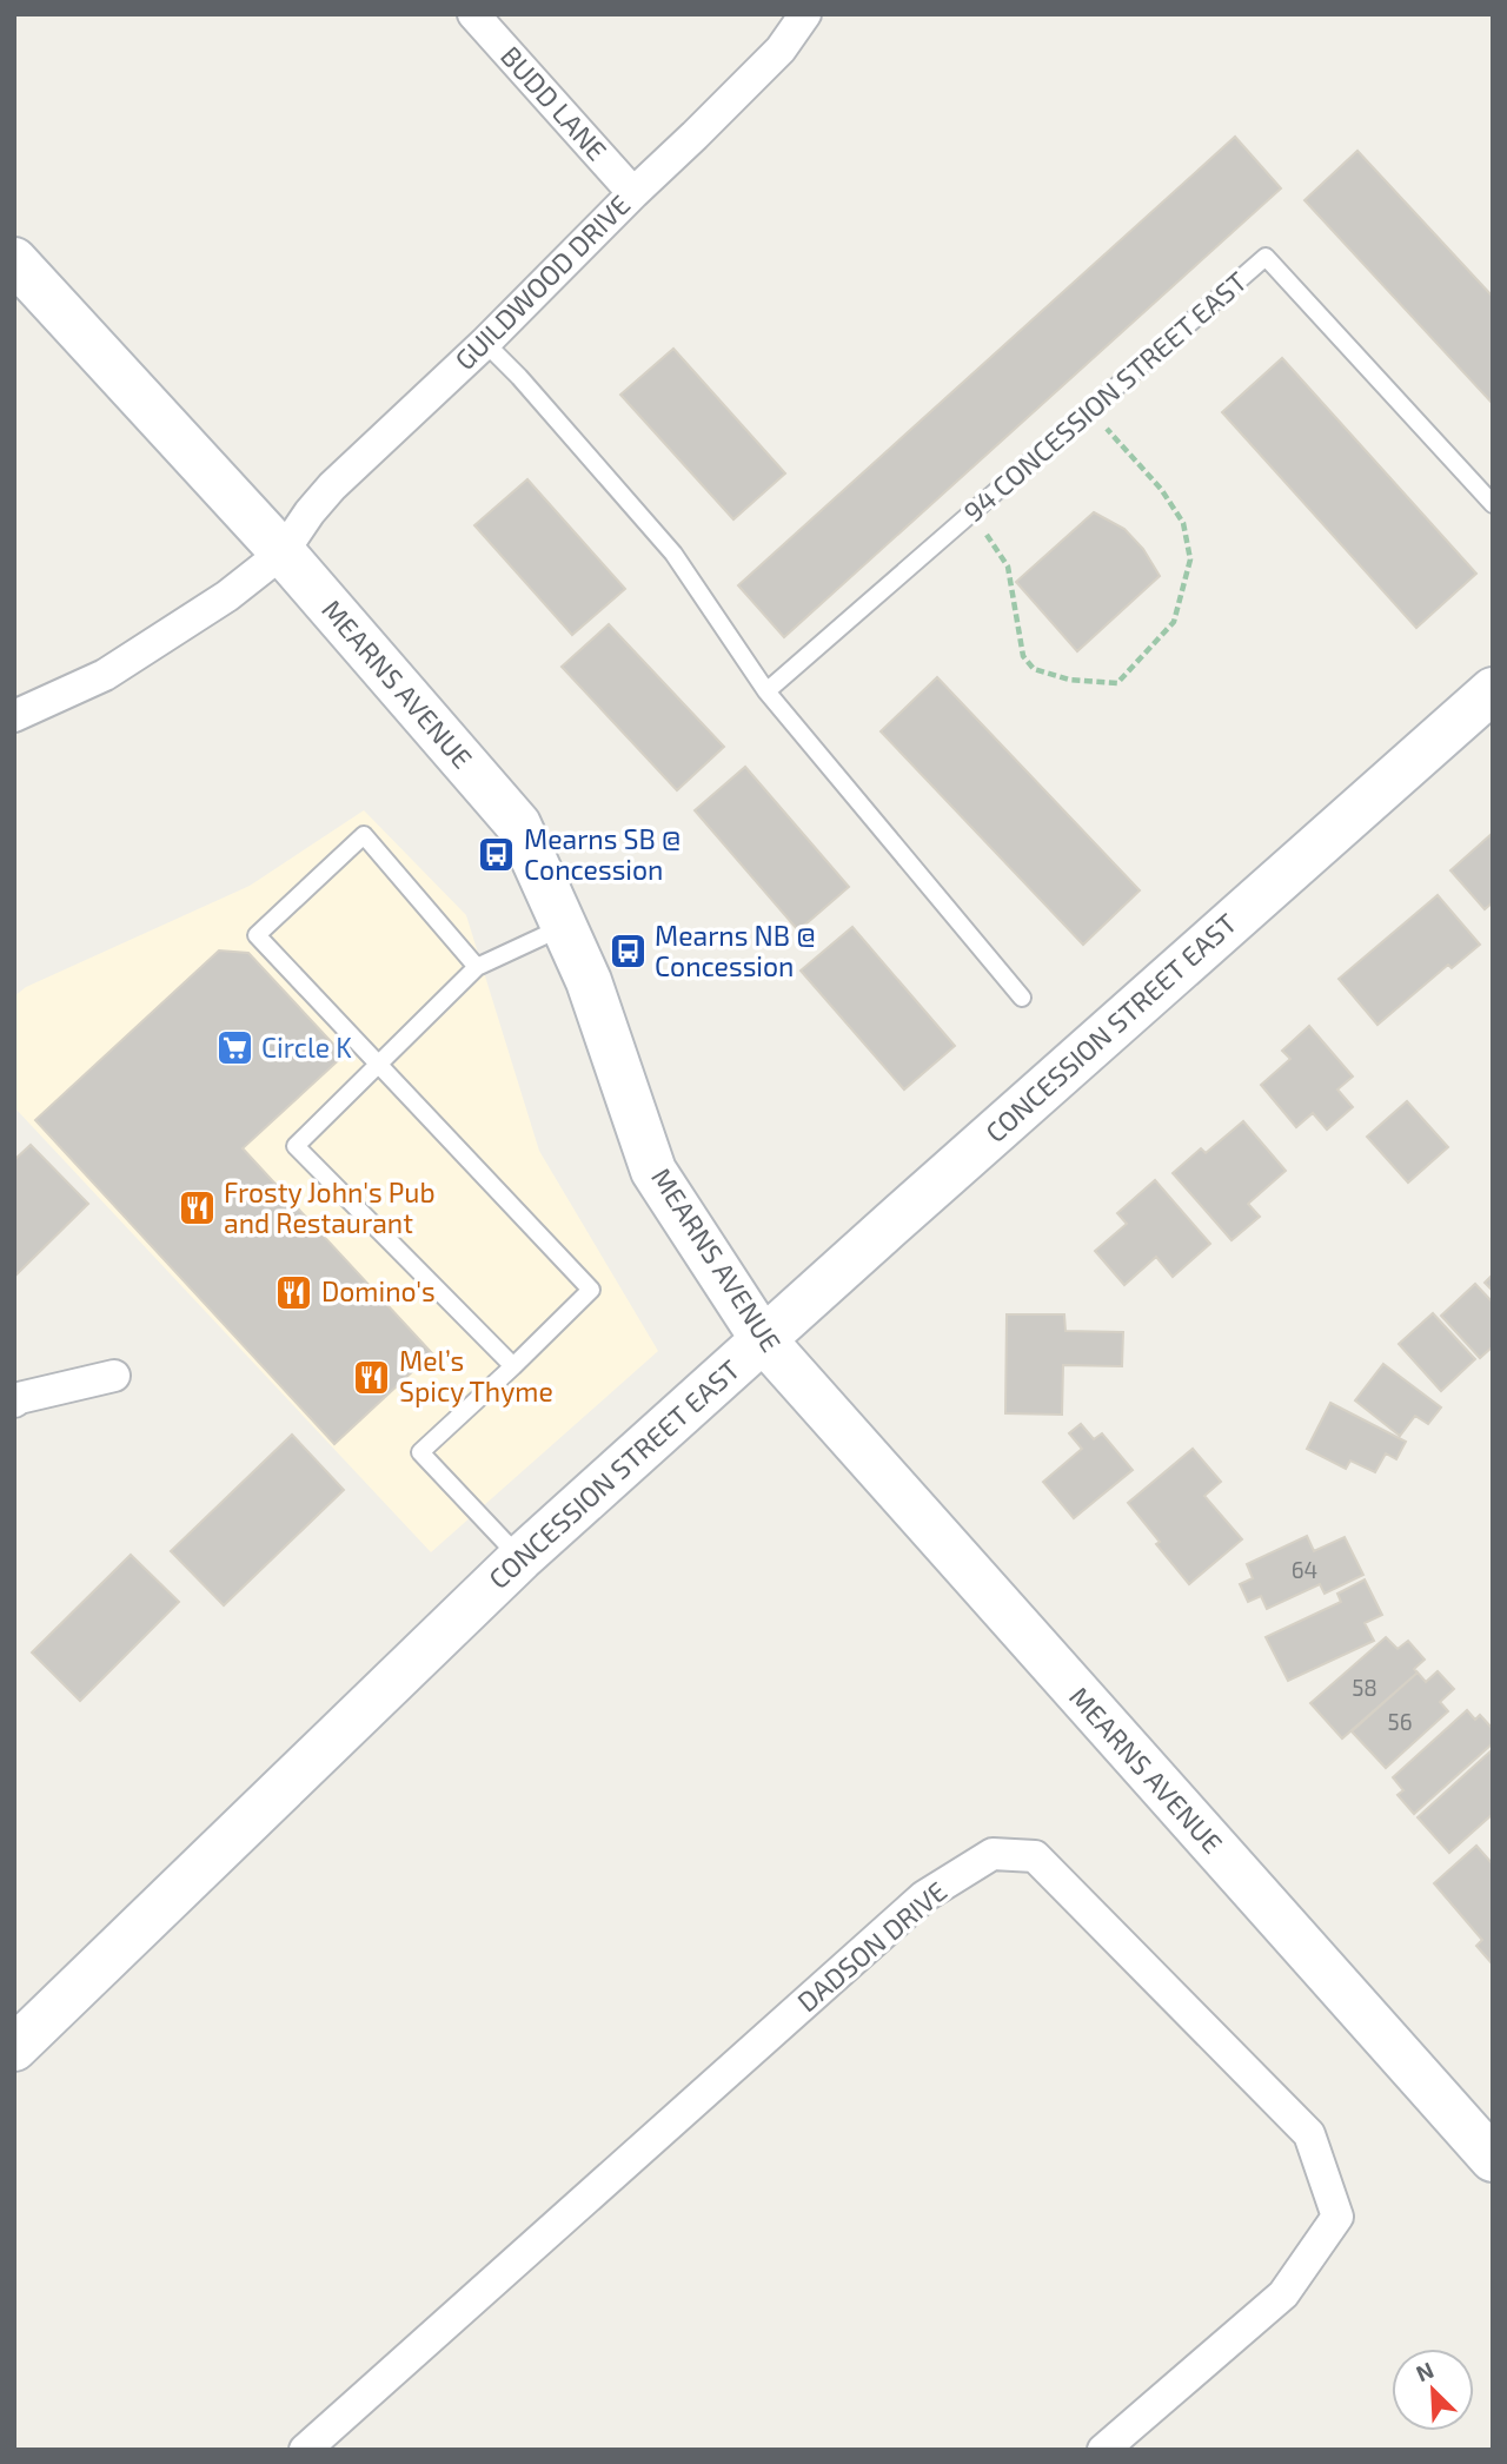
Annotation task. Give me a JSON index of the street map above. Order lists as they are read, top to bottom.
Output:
{
  "streets": {
    "street": [
      "BUDD LANE",
      "GUILDWOOD DRIVE",
      "MEARNS AVENUE",
      "CONCESSION STREET EAST",
      "DADSON DRIVE"
    ],
    "lane": ["94 CONCESSION STREET EAST"]
  },
  "crossings": [
    ["BUDD LANE", "GUILDWOOD DRIVE"],
    ["GUILDWOOD DRIVE", "MEARNS AVENUE"],
    ["MEARNS AVENUE", "CONCESSION STREET EAST"]
  ],
  "places": {
    "bus stop": ["Mearns SB @ Concession", "Mearns NB @ Concession"],
    "supermarket": ["Circle K"],
    "restaurant": ["Frosty John's Pub and Restaurant", "Domino's", "Mel’s Spicy Thyme"]
  },
  "house_numbers": ["64", "58", "56"],
  "north": "top left"
}
